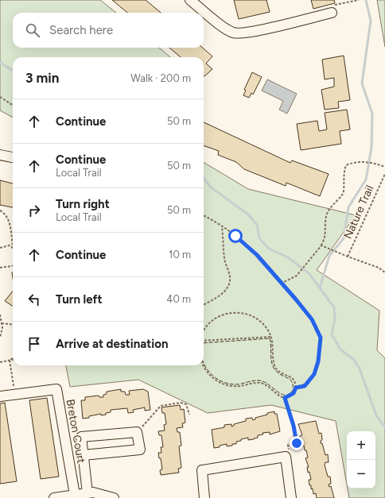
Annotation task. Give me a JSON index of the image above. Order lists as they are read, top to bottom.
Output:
{
  "streets": {
    "street": ["Breton Court"],
    "path": ["Nature Trail"]
  },
  "page": {
    "search": "Search here",
    "heading": ["3 min", "Walk · 200 m"],
    "list": [
      ["Continue", "50 m"],
      ["Continue", "Local Trail", "50 m"],
      ["Turn right", "Local Trail", "50 m"],
      ["Continue", "10 m"],
      ["Turn left", "40 m"],
      "Arrive at destination"
    ],
    "map_buttons": ["+", "−"]
  }
}
